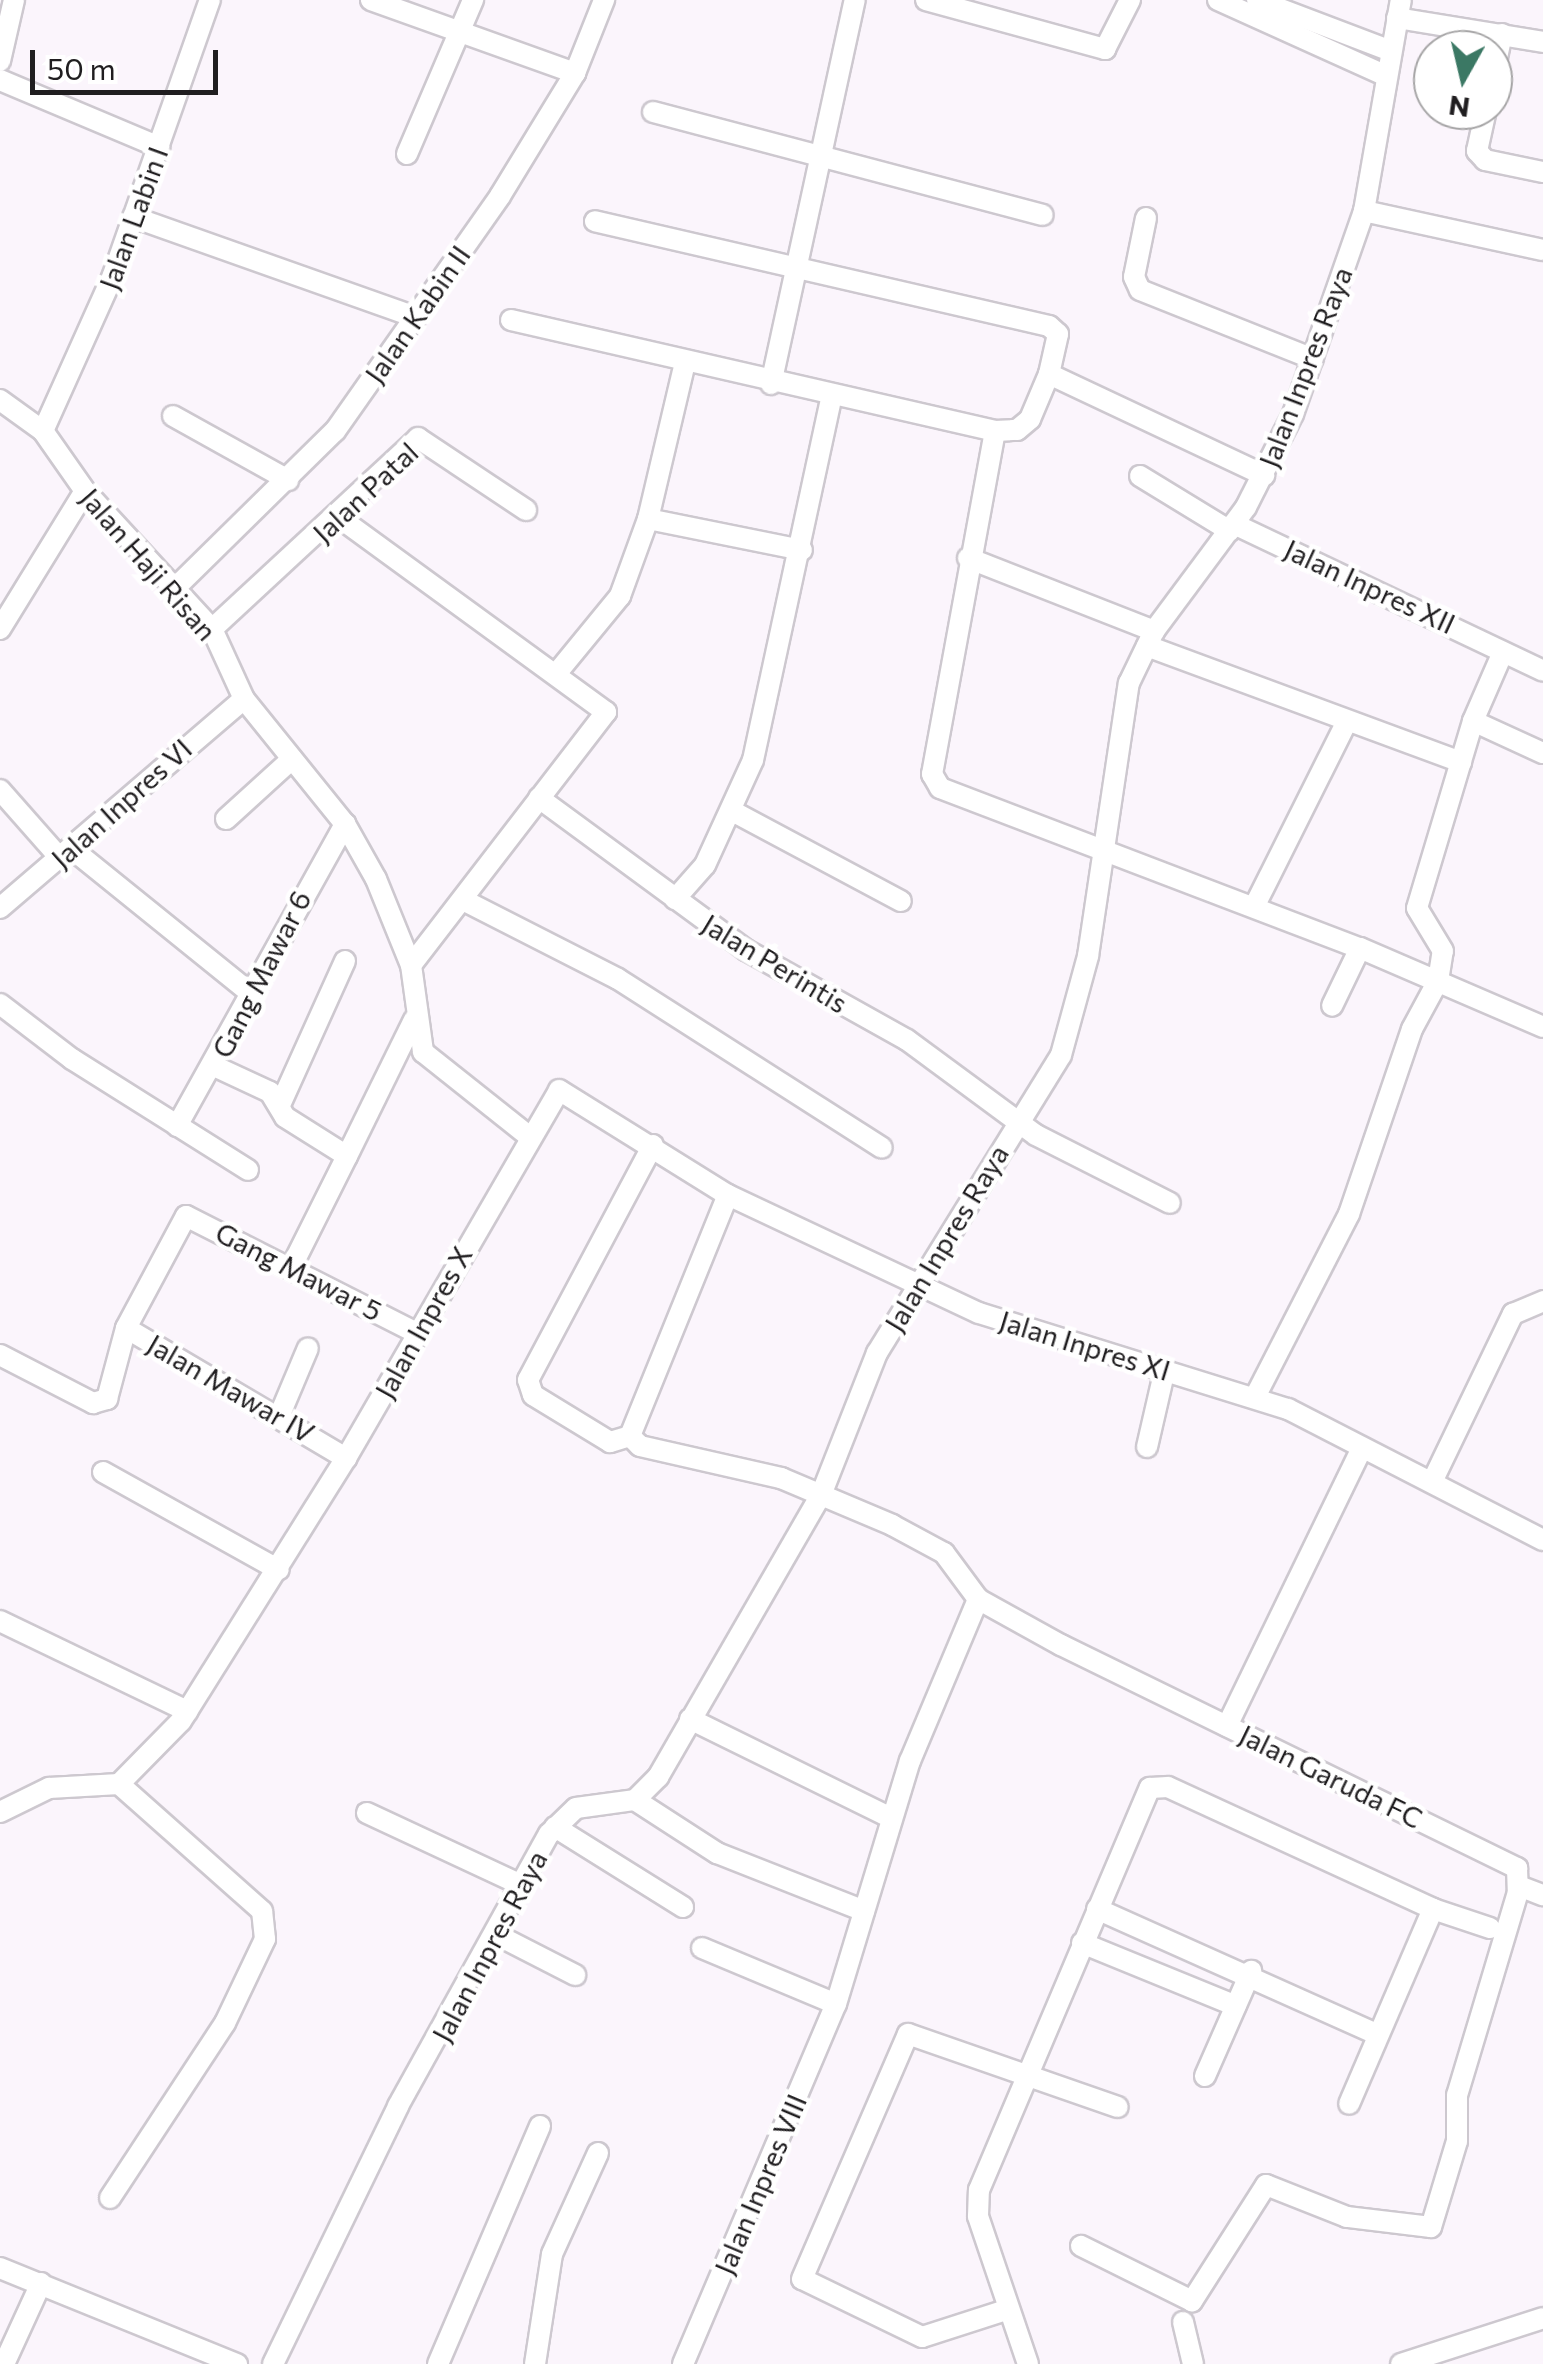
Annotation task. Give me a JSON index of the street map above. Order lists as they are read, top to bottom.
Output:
{
  "streets": {
    "street": [
      "Jalan Labin I",
      "Jalan Kabin II",
      "Jalan Inpres Raya",
      "Jalan Patal",
      "Jalan Haji Risan",
      "Jalan Inpres XII",
      "Jalan Inpres VI",
      "Jalan Perintis",
      "Gang Mawar 6",
      "Gang Mawar 5",
      "Jalan Inpres X",
      "Jalan Inpres XI",
      "Jalan Mawar IV",
      "Jalan Garuda FC",
      "Jalan Inpres VIII"
    ]
  },
  "crossings": [
    ["Jalan Labin I", "Jalan Haji Risan"],
    ["Jalan Kabin II", "Jalan Haji Risan"],
    ["Jalan Inpres Raya", "Jalan Inpres XII"],
    ["Jalan Inpres Raya", "Jalan Perintis"],
    ["Jalan Inpres Raya", "Jalan Inpres X"],
    ["Jalan Inpres Raya", "Jalan Inpres XI"],
    ["Jalan Inpres Raya", "Jalan Garuda FC"],
    ["Jalan Patal", "Jalan Haji Risan"],
    ["Jalan Haji Risan", "Jalan Inpres VI"],
    ["Jalan Haji Risan", "Gang Mawar 6"],
    ["Jalan Haji Risan", "Jalan Inpres X"],
    ["Gang Mawar 5", "Jalan Inpres X"],
    ["Gang Mawar 5", "Jalan Mawar IV"],
    ["Jalan Inpres X", "Jalan Inpres XI"],
    ["Jalan Inpres X", "Jalan Mawar IV"],
    ["Jalan Inpres X", "Jalan Garuda FC"],
    ["Jalan Garuda FC", "Jalan Inpres VIII"]
  ],
  "scale_bar": "50 m",
  "north": "bottom"
}
